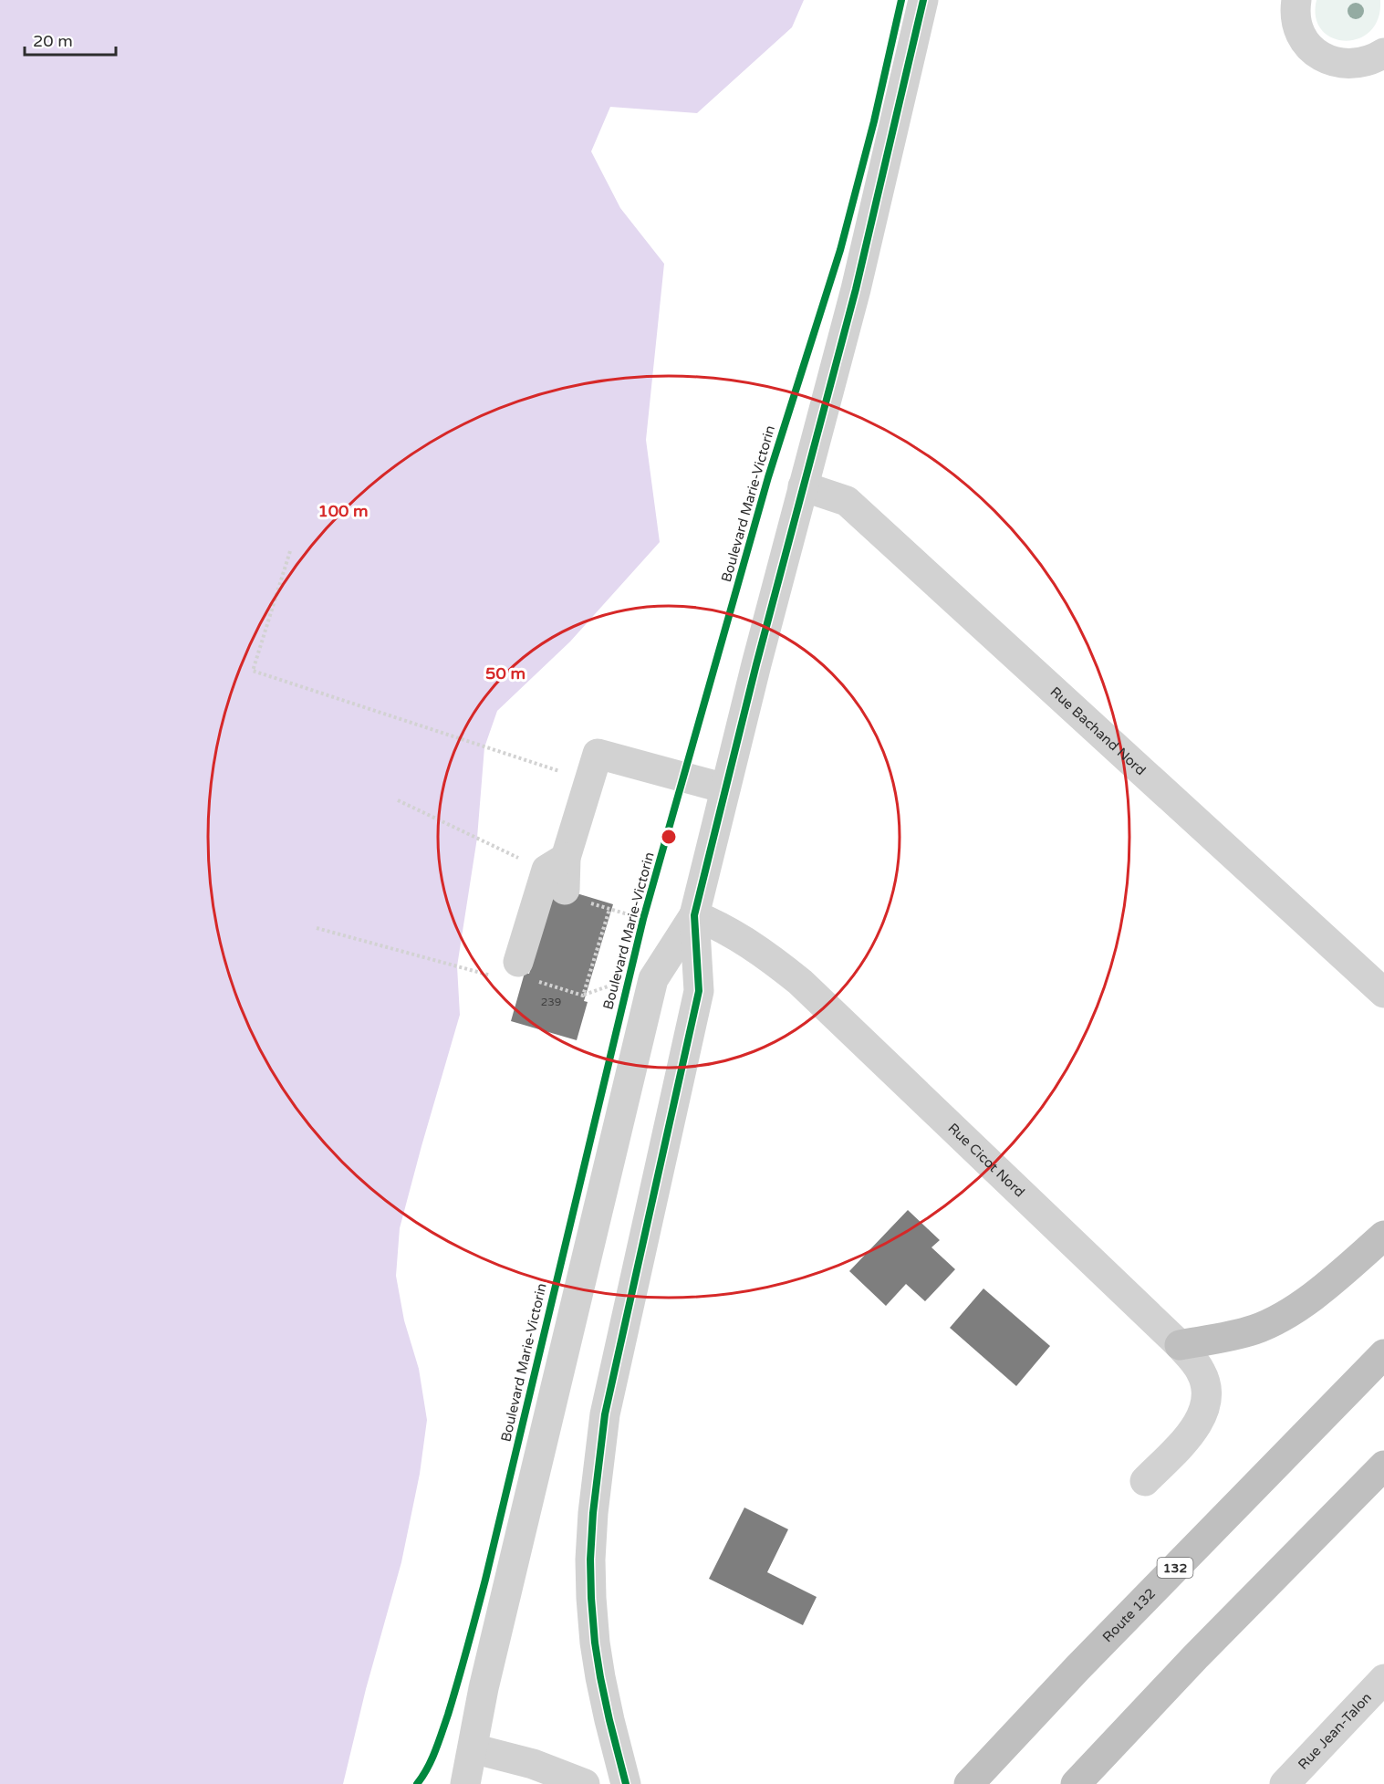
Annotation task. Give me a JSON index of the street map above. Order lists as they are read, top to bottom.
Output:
{
  "streets": {
    "highway": ["132", "Route 132"],
    "street": ["Rue Bachand Nord", "Rue Cicot Nord", "Rue Jean-Talon"],
    "cycle path": ["Boulevard Marie-Victorin"]
  },
  "house_numbers": ["239"],
  "scale_bar": "20 m",
  "rings": ["100 m", "50 m"]
}
